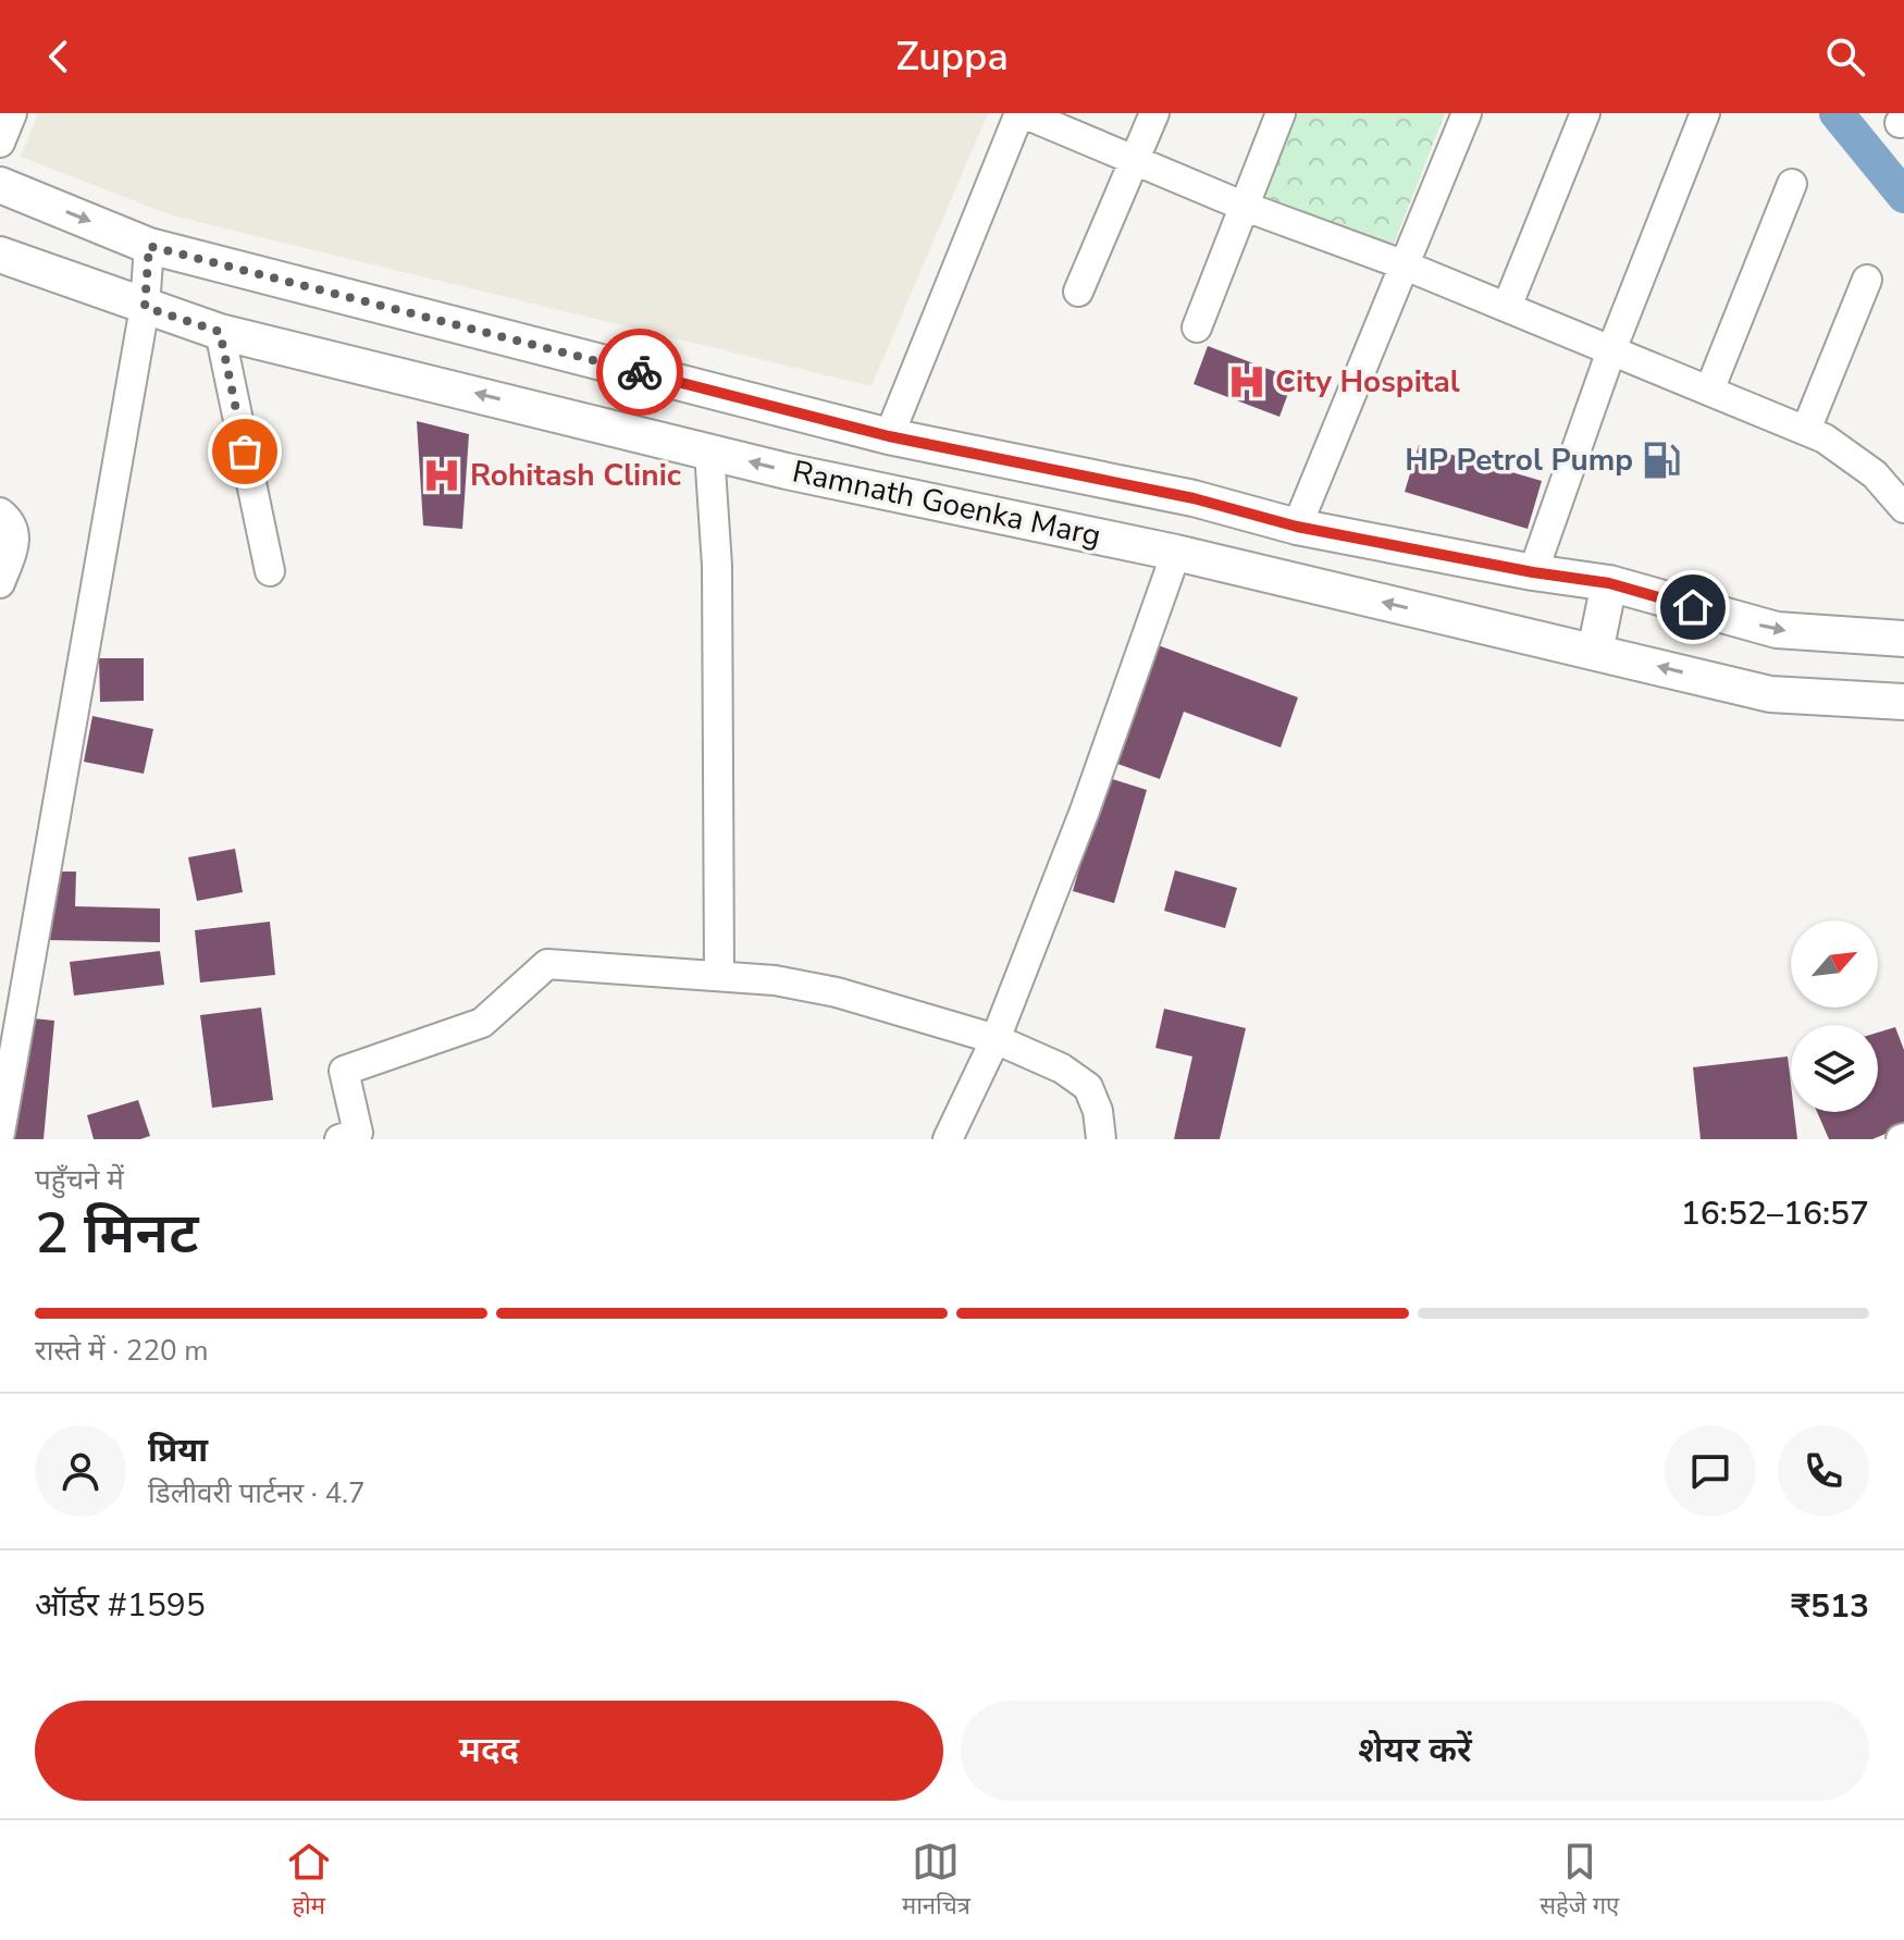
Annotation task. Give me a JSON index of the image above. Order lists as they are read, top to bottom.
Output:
{
  "streets": {
    "street": ["Ramnath Goenka Marg"]
  },
  "places": {
    "hospital": ["City Hospital", "Rohitash Clinic"],
    "fuel station": ["HP Petrol Pump"]
  },
  "north": "top right",
  "page": {
    "header": "Zuppa",
    "heading": ["2 मिनट", "पहुँचने में", "16:52–16:57"],
    "panel": [
      "प्रिया",
      "डिलीवरी पार्टनर · 4.7",
      "ऑर्डर #1595",
      "₹513"
    ],
    "bar": "रास्ते में · 220 m",
    "buttons": ["मदद", "शेयर करें"],
    "tabs": ["होम", "मानचित्र", "सहेजे गए"]
  }
}
